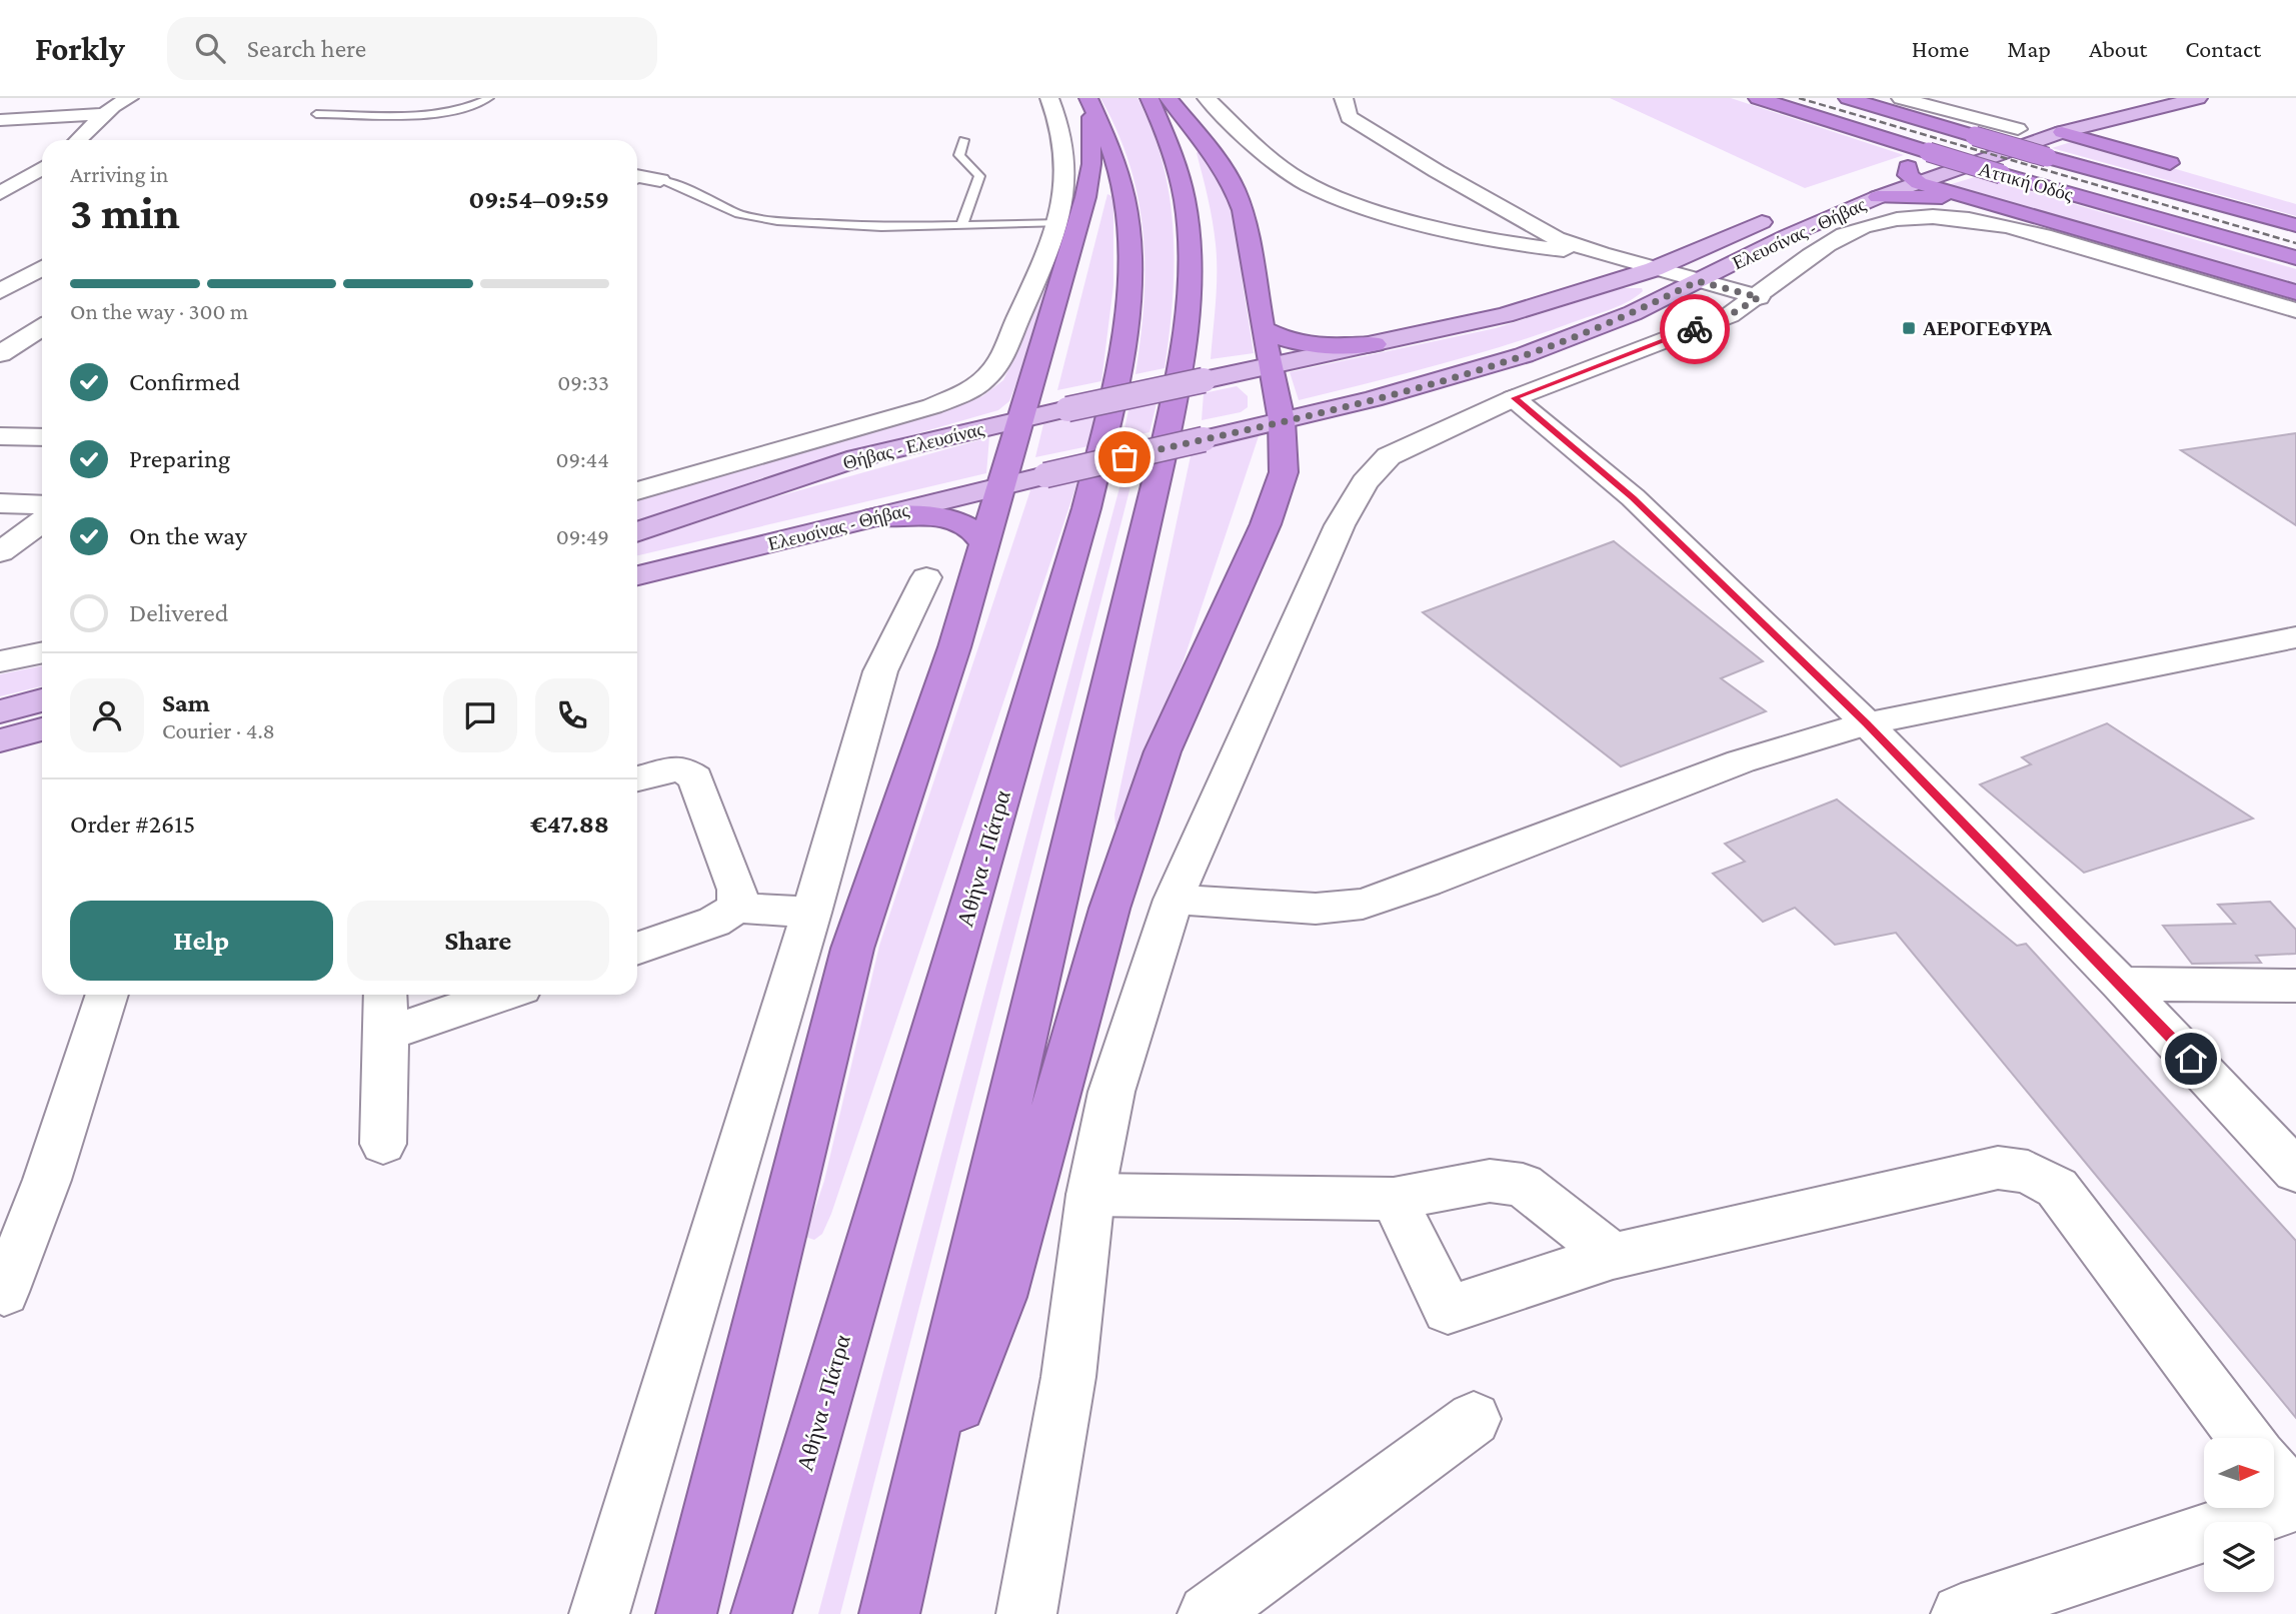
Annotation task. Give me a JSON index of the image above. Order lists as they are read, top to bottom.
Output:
{
  "streets": {
    "highway": ["Αττική Οδός", "Αθήνα - Πάτρα"],
    "main road": ["Ελευσίνας - Θήβας", "Θήβας - Ελευσίνας"]
  },
  "crossings": [
    ["Ελευσίνας - Θήβας", "Θήβας - Ελευσίνας"]
  ],
  "places": {
    "transit": ["ΑΕΡΟΓΕΦΥΡΑ"]
  },
  "north": "right",
  "page": {
    "header": "Forkly",
    "search": "Search here",
    "nav": [
      "Home",
      "Map",
      "About",
      "Contact"
    ],
    "heading": ["3 min", "Arriving in", "09:54–09:59"],
    "panel": [
      "Sam",
      "Courier · 4.8",
      "Order #2615",
      "€47.88"
    ],
    "bar": "On the way · 300 m",
    "list": [
      ["Confirmed", "09:33"],
      ["Preparing", "09:44"],
      ["On the way", "09:49"],
      "Delivered"
    ],
    "buttons": ["Help", "Share"]
  }
}
